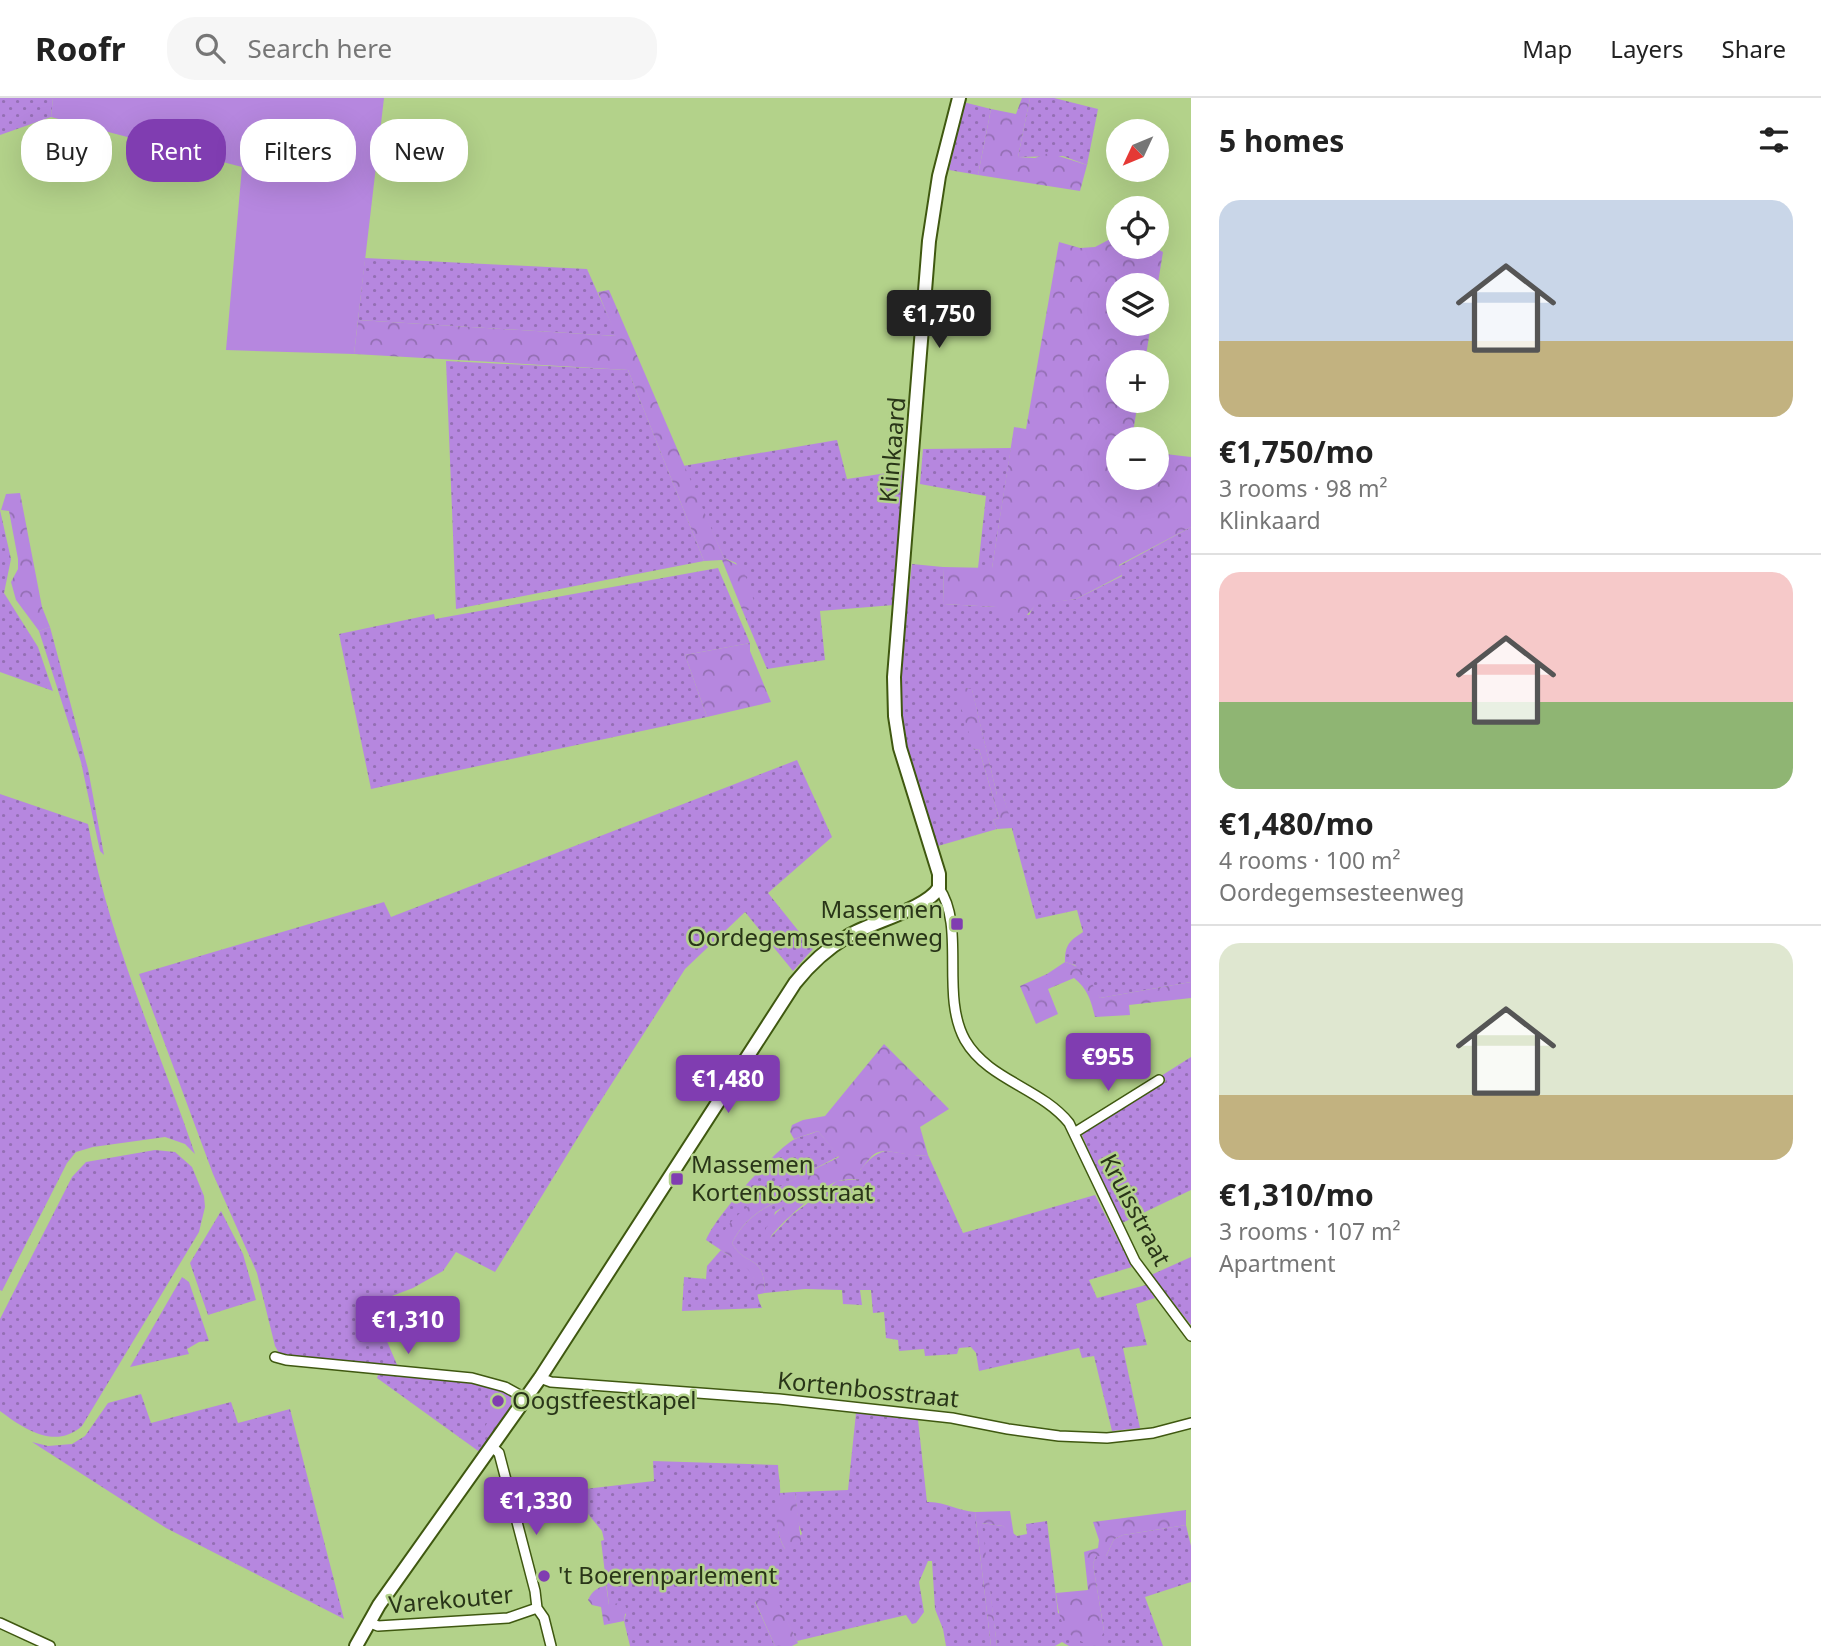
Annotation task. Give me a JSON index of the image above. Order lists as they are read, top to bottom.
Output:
{
  "streets": {
    "street": [
      "Klinkaard",
      "Kruisstraat",
      "Kortenbosstraat",
      "Varekouter"
    ]
  },
  "crossings": [
    ["Klinkaard", "Kruisstraat"]
  ],
  "places": {
    "transit": ["Massemen Oordegemsesteenweg", "Massemen Kortenbosstraat"],
    "other": ["Oogstfeestkapel", "'t Boerenparlement"]
  },
  "north": "bottom left",
  "page": {
    "header": "Roofr",
    "search": "Search here",
    "nav": ["Map", "Layers", "Share"],
    "heading": "5 homes",
    "map_buttons": ["+", "−"],
    "chip": [
      "Buy",
      "Rent",
      "Filters",
      "New"
    ],
    "list": [
      {
        "name": "€1,750/mo",
        "note": "3 rooms · 98 m² · Klinkaard"
      },
      {
        "name": "€1,480/mo",
        "note": "4 rooms · 100 m² · Oordegemsesteenweg"
      },
      {
        "name": "€1,310/mo",
        "note": "3 rooms · 107 m² · Apartment"
      }
    ],
    "price": [
      "€1,750",
      "€955",
      "€1,480",
      "€1,310",
      "€1,330"
    ]
  }
}
